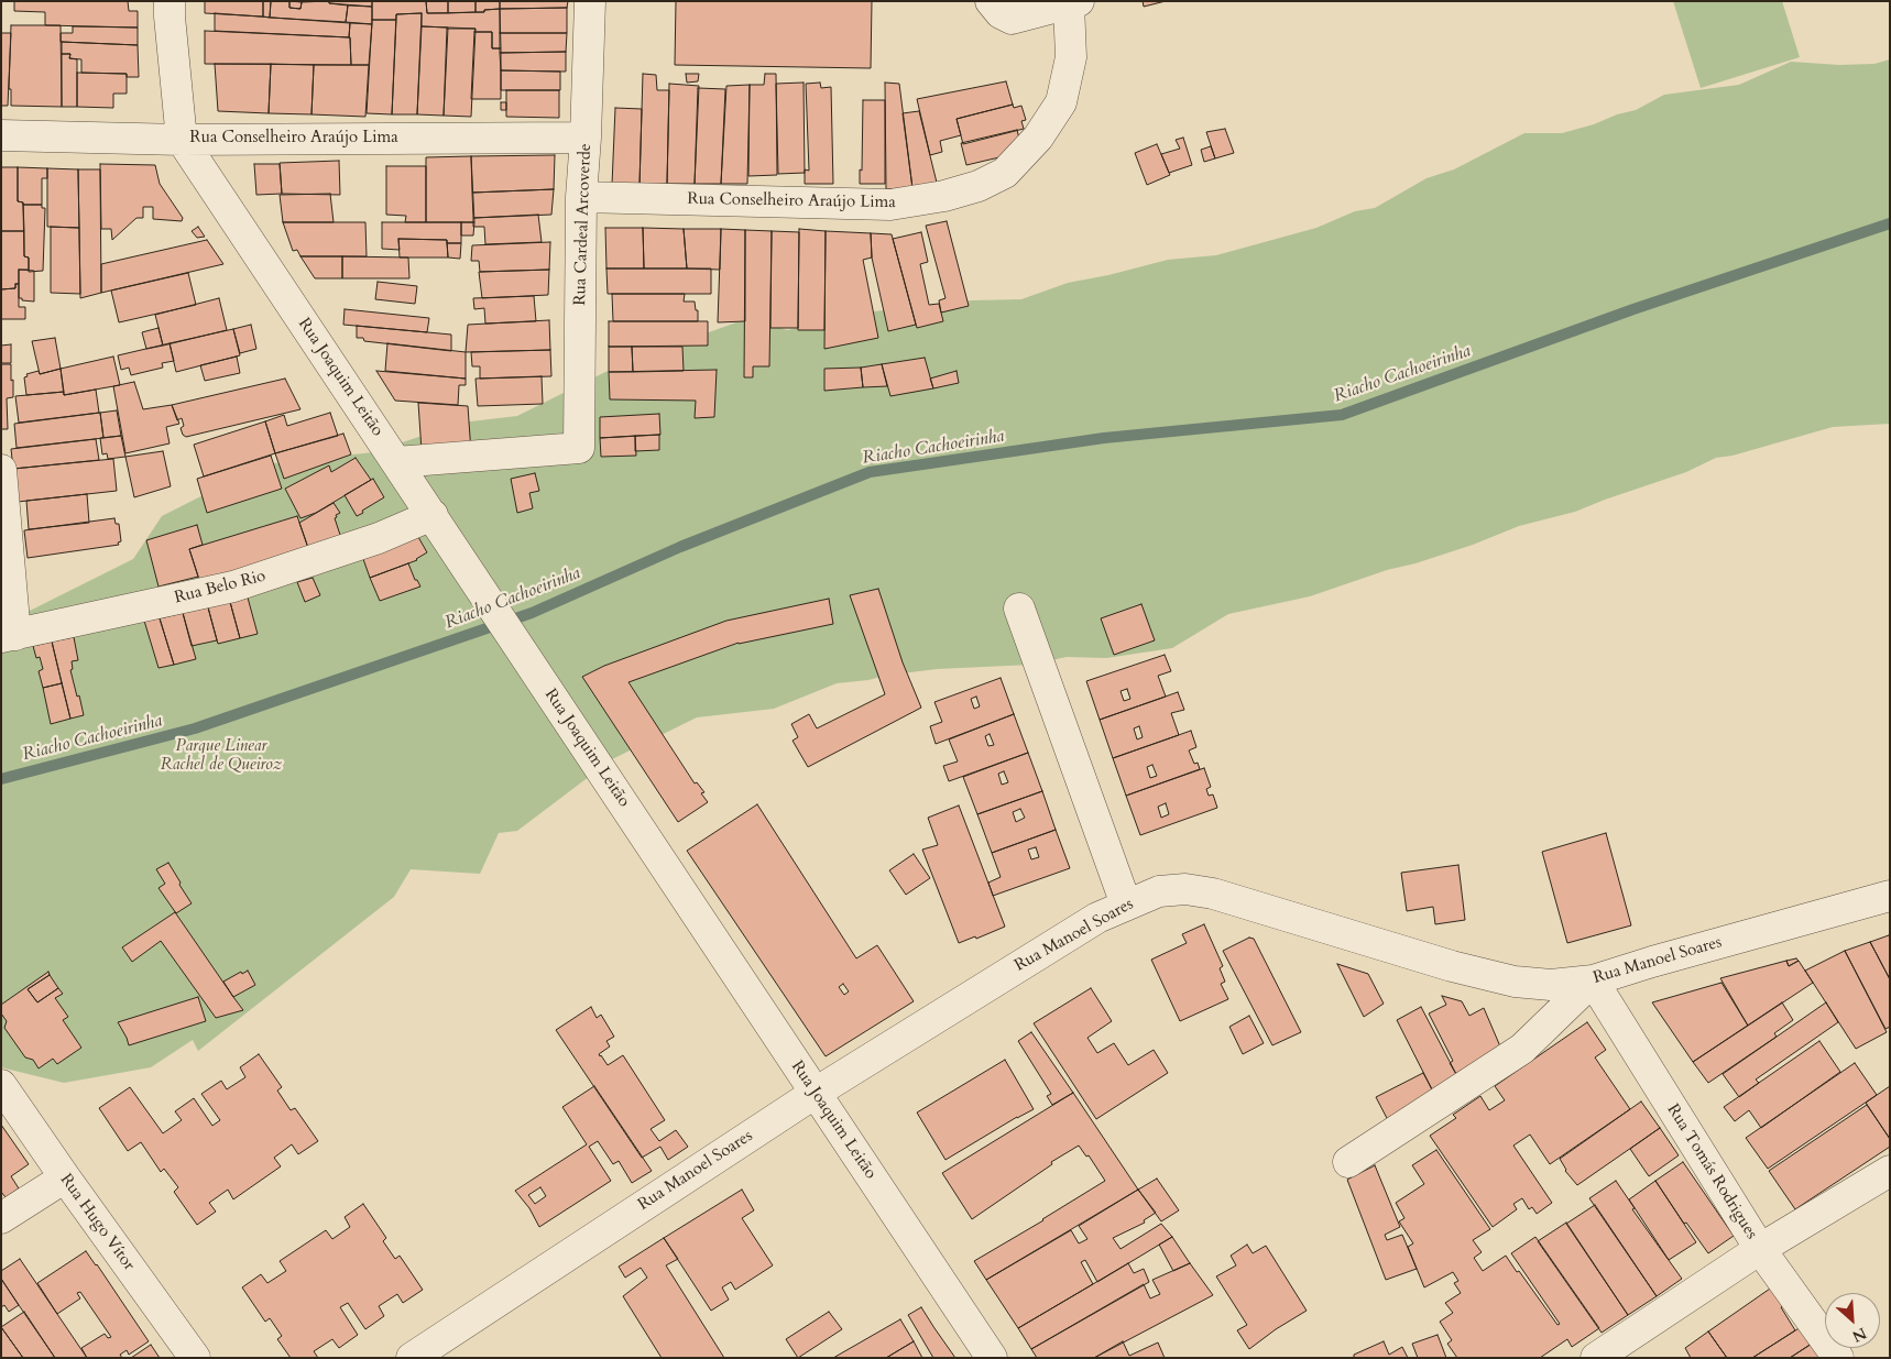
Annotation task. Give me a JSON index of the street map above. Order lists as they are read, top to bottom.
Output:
{
  "streets": {
    "street": [
      "Rua Conselheiro Araújo Lima",
      "Rua Cardeal Arcoverde",
      "Rua Joaquim Leitão",
      "Rua Belo Rio",
      "Rua Manoel Soares",
      "Rua Tomás Rodrigues",
      "Rua Hugo Vítor"
    ]
  },
  "crossings": [
    ["Rua Conselheiro Araújo Lima", "Rua Cardeal Arcoverde"],
    ["Rua Conselheiro Araújo Lima", "Rua Joaquim Leitão"],
    ["Rua Cardeal Arcoverde", "Rua Joaquim Leitão"],
    ["Rua Joaquim Leitão", "Rua Belo Rio"],
    ["Rua Joaquim Leitão", "Rua Manoel Soares"],
    ["Rua Manoel Soares", "Rua Tomás Rodrigues"]
  ],
  "water": ["Riacho Cachoeirinha"],
  "parks": ["Parque Linear Rachel de Queiroz"],
  "north": "bottom right"
}
